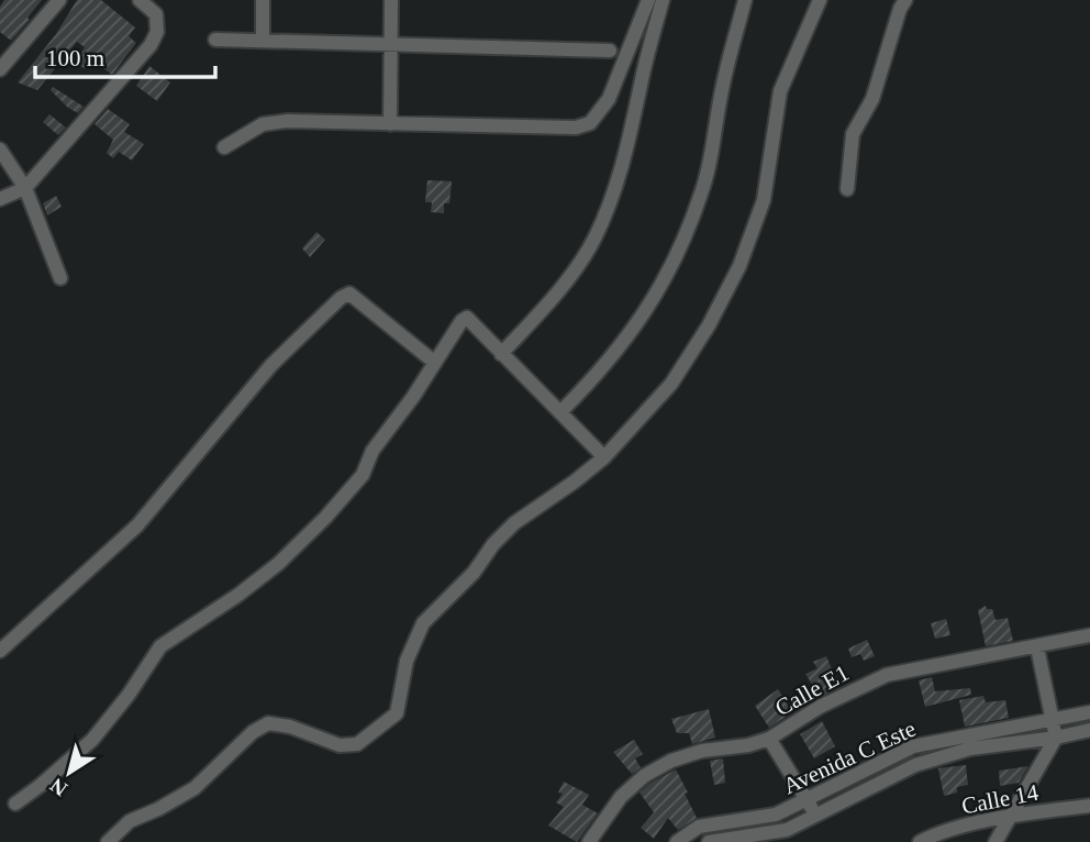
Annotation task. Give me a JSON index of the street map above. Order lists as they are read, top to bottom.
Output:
{
  "streets": {
    "street": ["Calle E1", "Avenida C Este", "Calle 14"]
  },
  "scale_bar": "100 m",
  "north": "bottom left"
}
